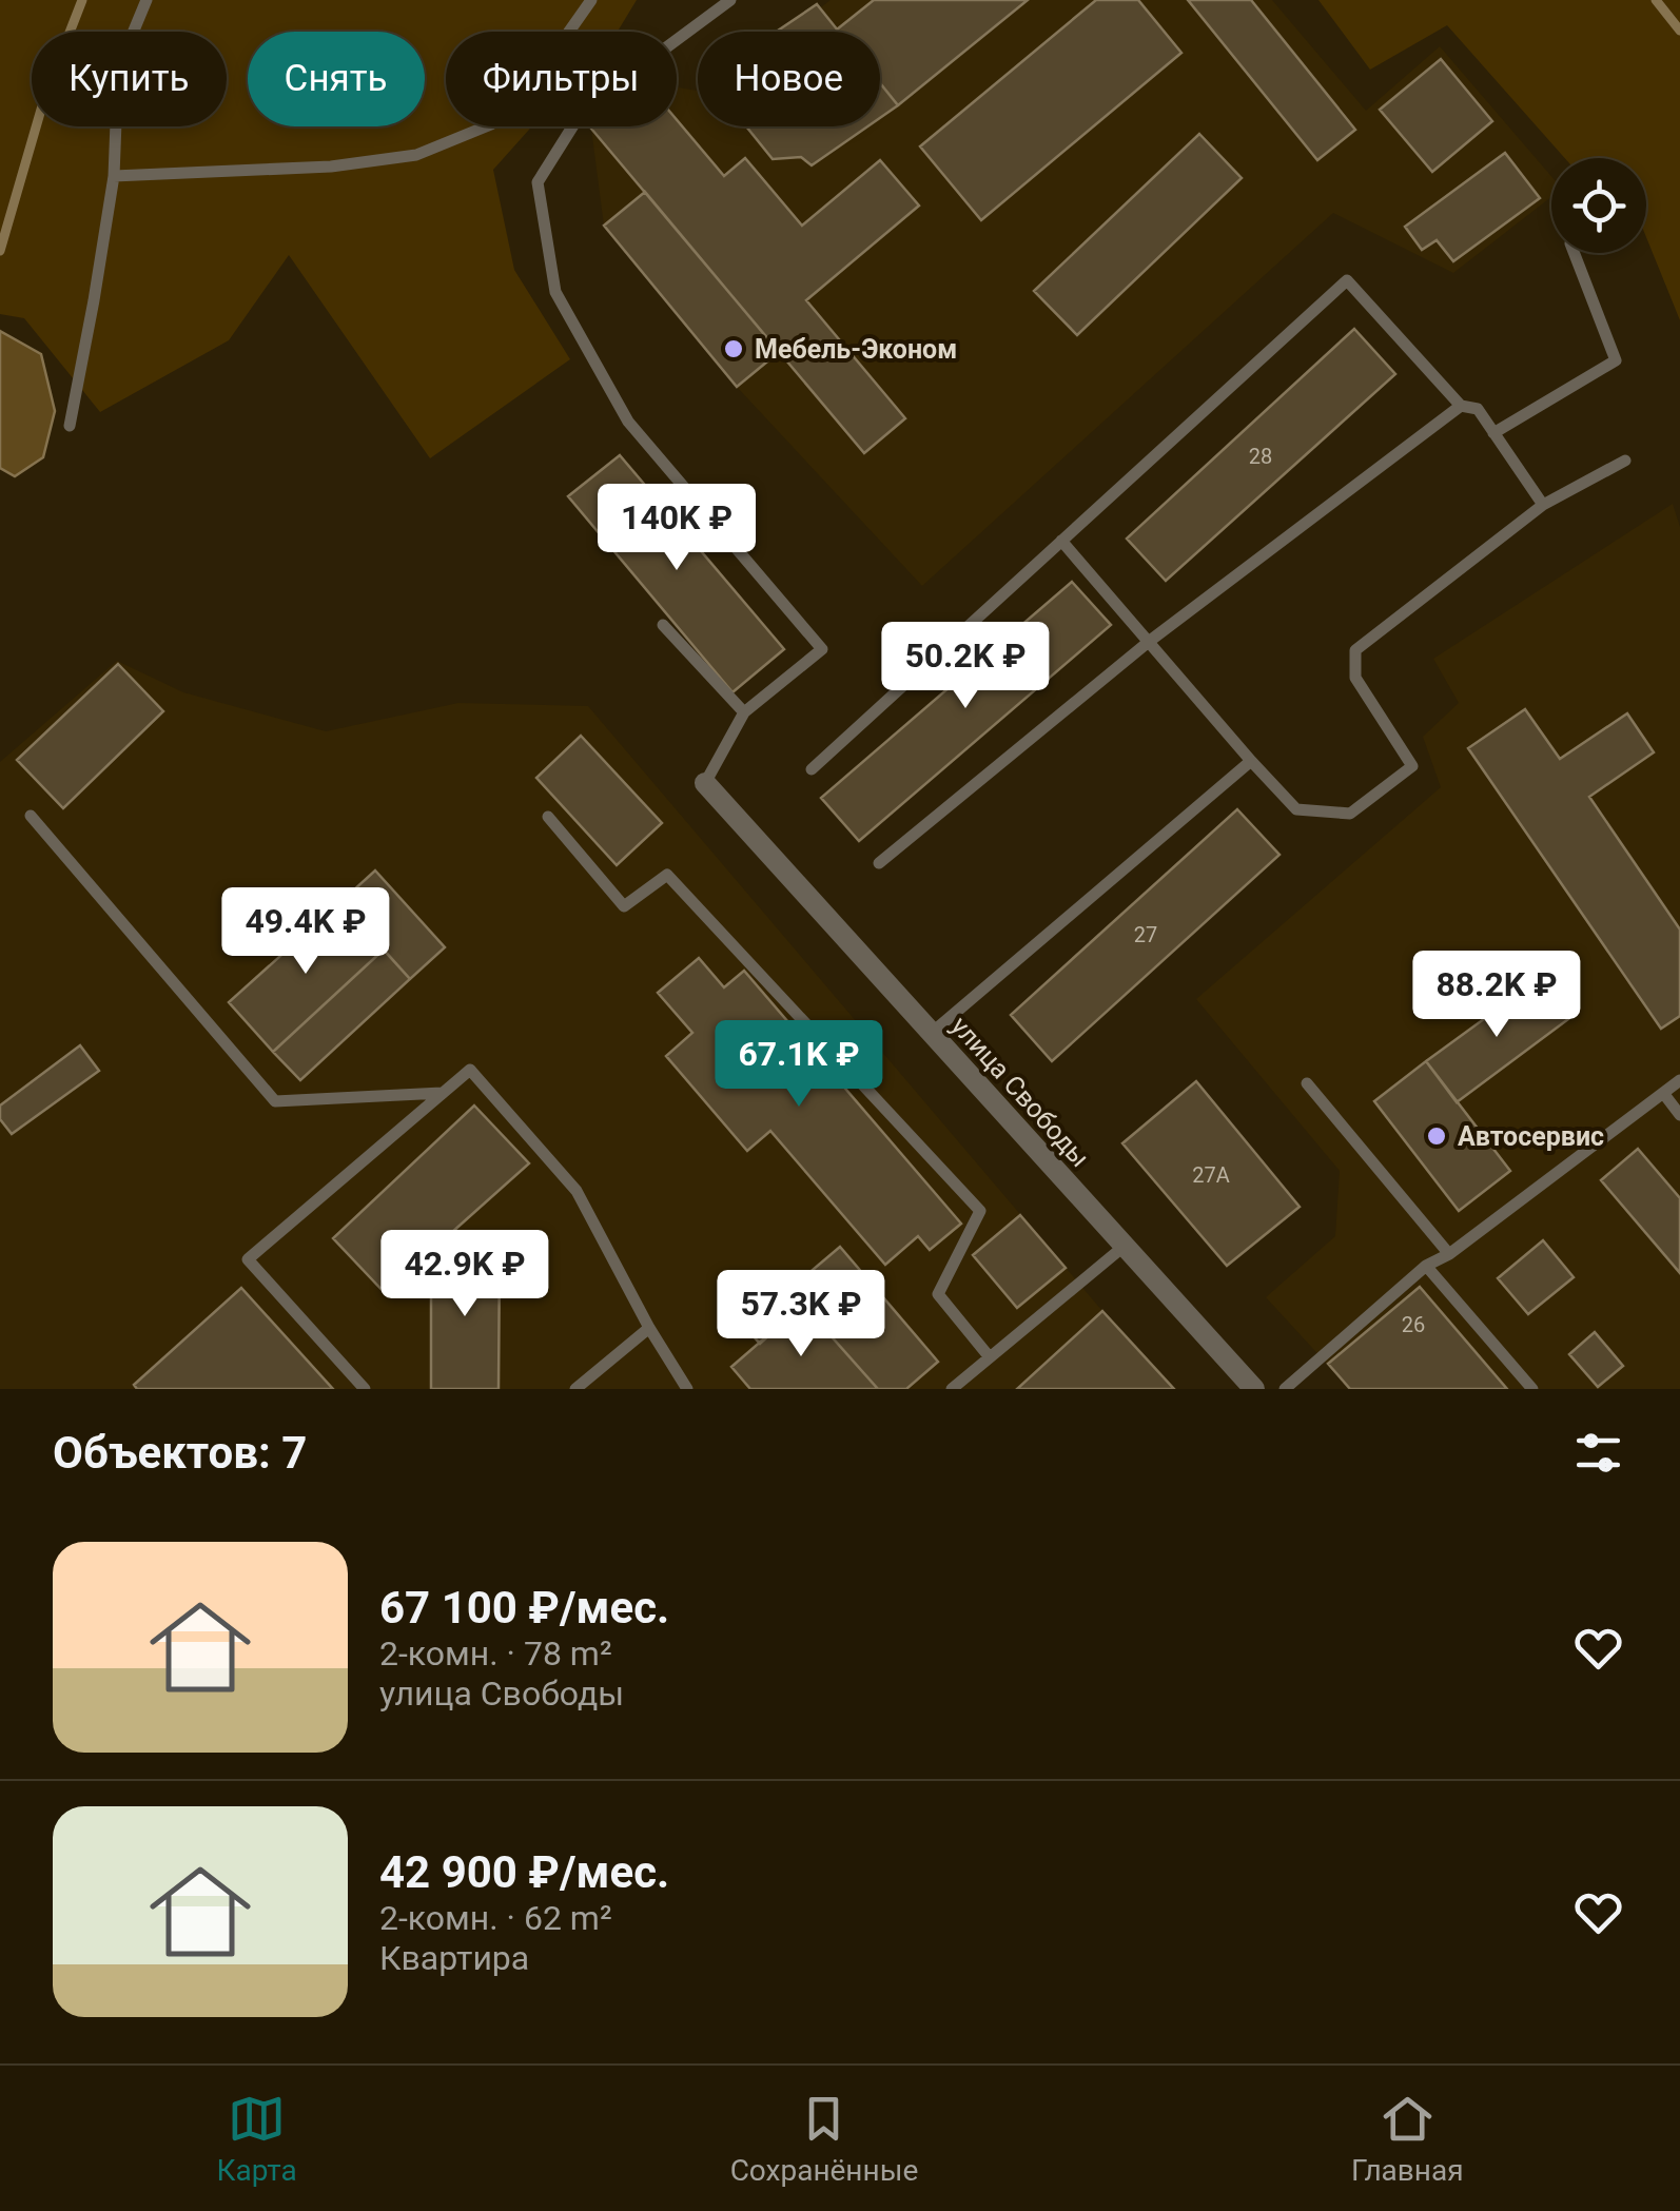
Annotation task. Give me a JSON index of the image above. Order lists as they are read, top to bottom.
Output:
{
  "streets": {
    "street": ["улица Свободы"]
  },
  "places": ["Мебель-Эконом", "Автосервис"],
  "house_numbers": [
    "28",
    "27",
    "27А",
    "26"
  ],
  "page": {
    "chip": [
      "Купить",
      "Снять",
      "Фильтры",
      "Новое"
    ],
    "price": [
      "140K ₽",
      "50.2K ₽",
      "49.4K ₽",
      "88.2K ₽",
      "67.1K ₽",
      "42.9K ₽",
      "57.3K ₽"
    ],
    "heading": "Объектов: 7",
    "list": [
      {
        "name": "67 100 ₽/мес.",
        "note": "2-комн. · 78 m² · улица Свободы"
      },
      {
        "name": "42 900 ₽/мес.",
        "note": "2-комн. · 62 m² · Квартира"
      }
    ],
    "tabs": ["Карта", "Сохранённые", "Главная"]
  }
}
